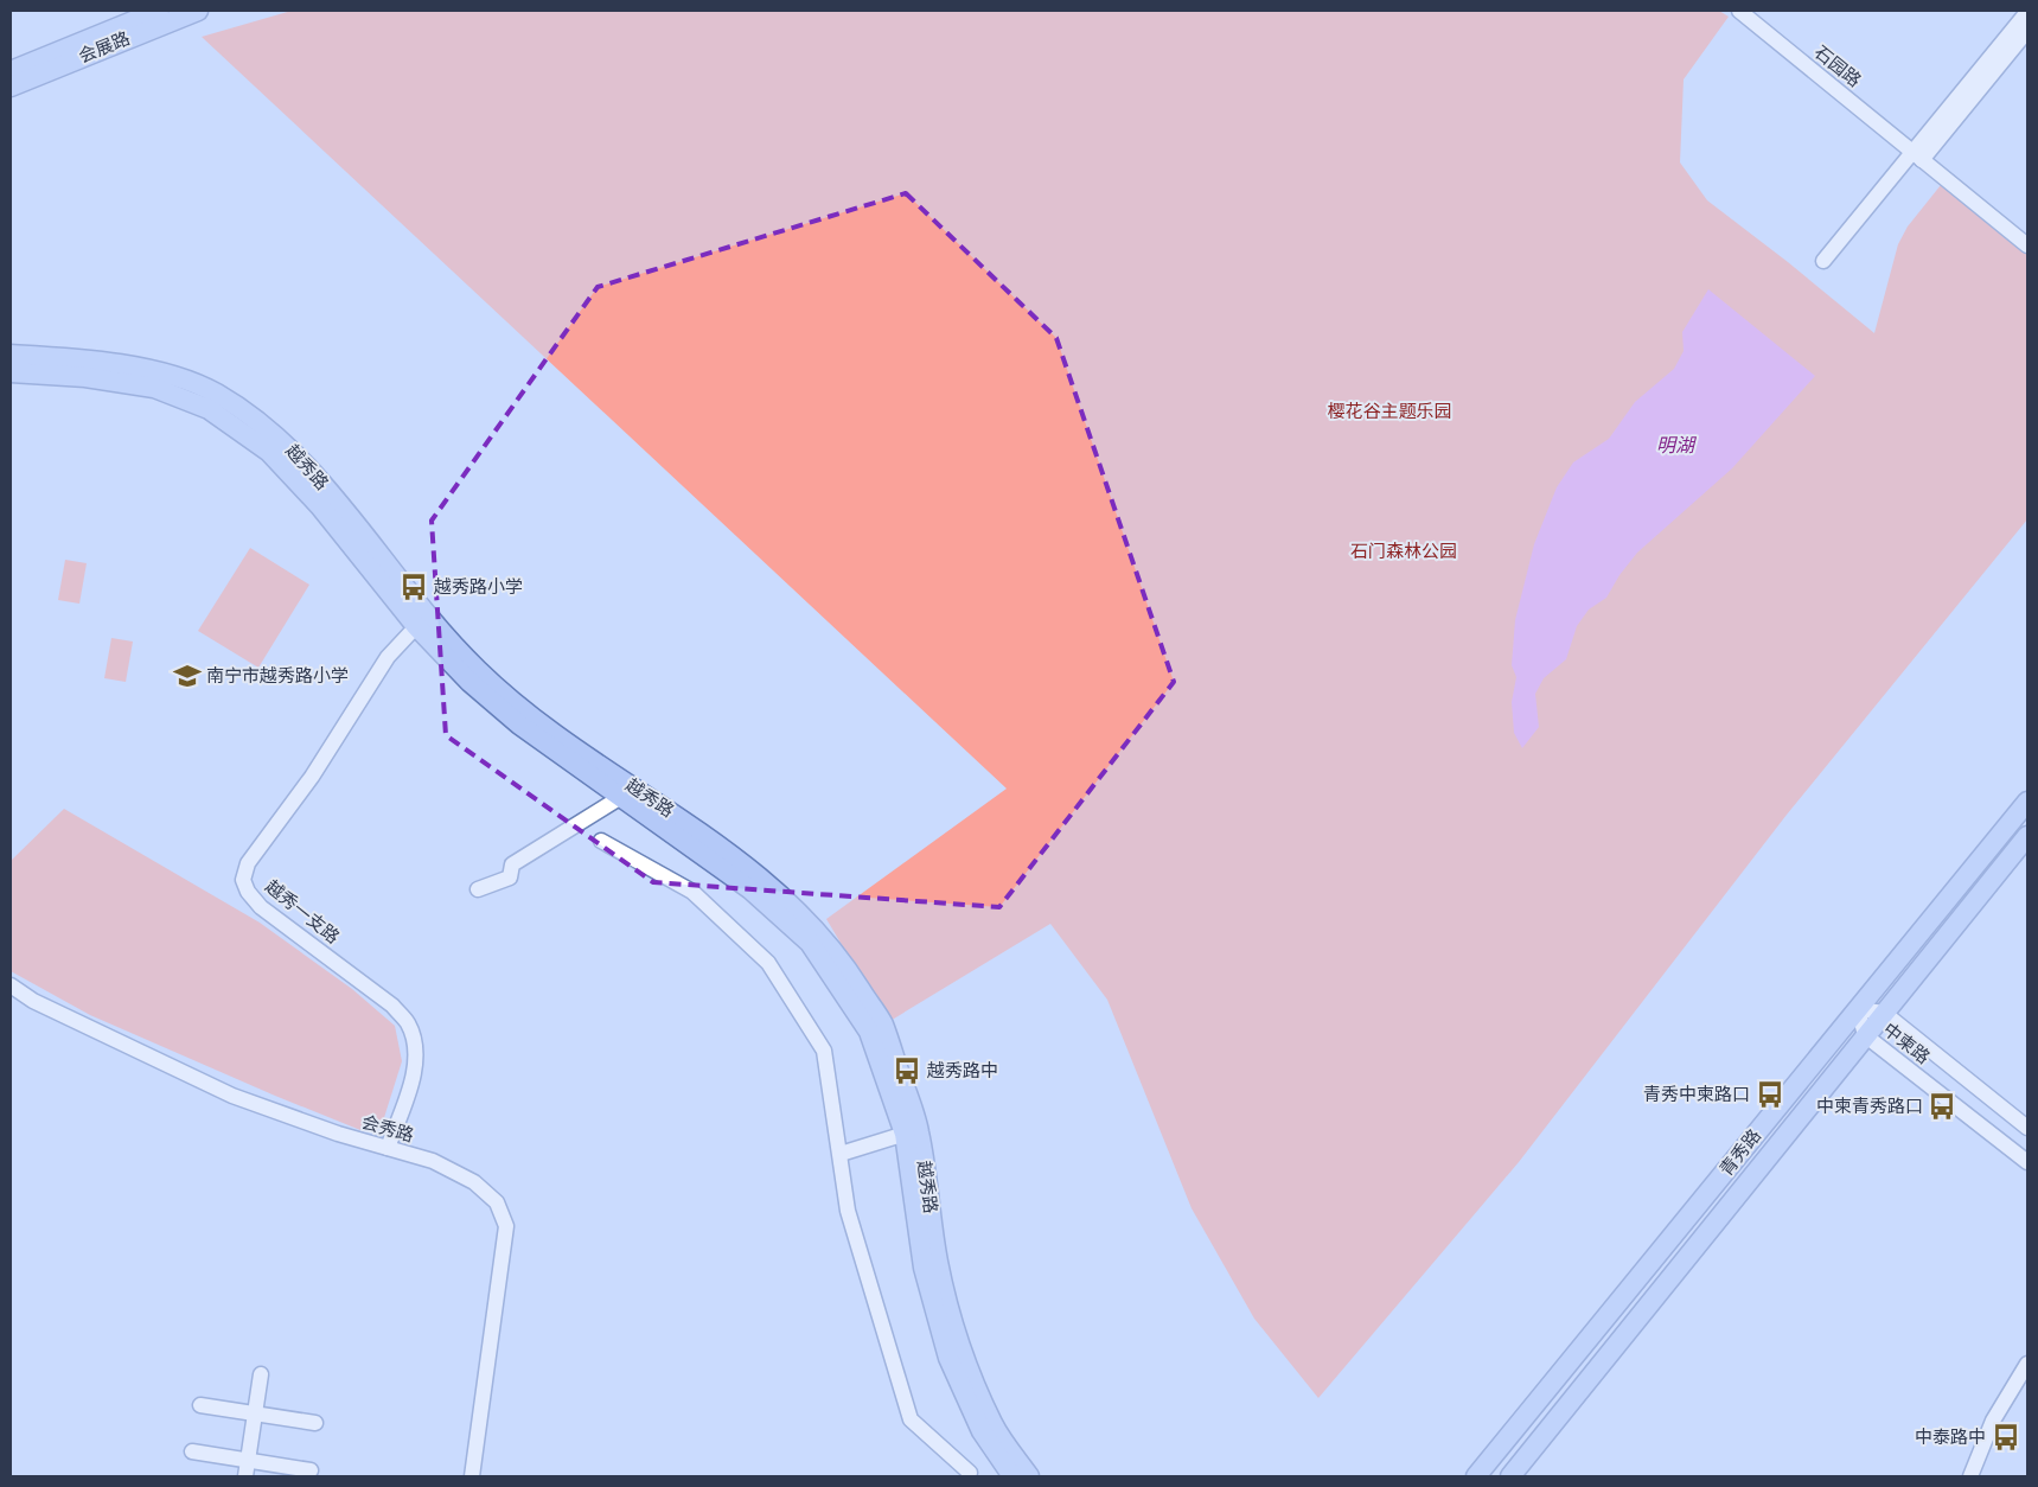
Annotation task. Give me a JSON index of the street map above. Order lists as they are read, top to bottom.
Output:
{
  "streets": {
    "main road": ["会展路", "越秀路", "青秀路"],
    "street": [
      "石园路",
      "越秀一支路",
      "中柬路",
      "会秀路"
    ]
  },
  "crossings": [
    ["越秀路", "越秀一支路"],
    ["越秀一支路", "会秀路"],
    ["中柬路", "青秀路"]
  ],
  "water": ["明湖"],
  "parks": ["樱花谷主题乐园", "石门森林公园"],
  "places": {
    "bus stop": [
      "越秀路小学",
      "越秀路中",
      "青秀中柬路口",
      "中柬青秀路口",
      "中泰路中"
    ],
    "school or university": ["南宁市越秀路小学"]
  }
}
